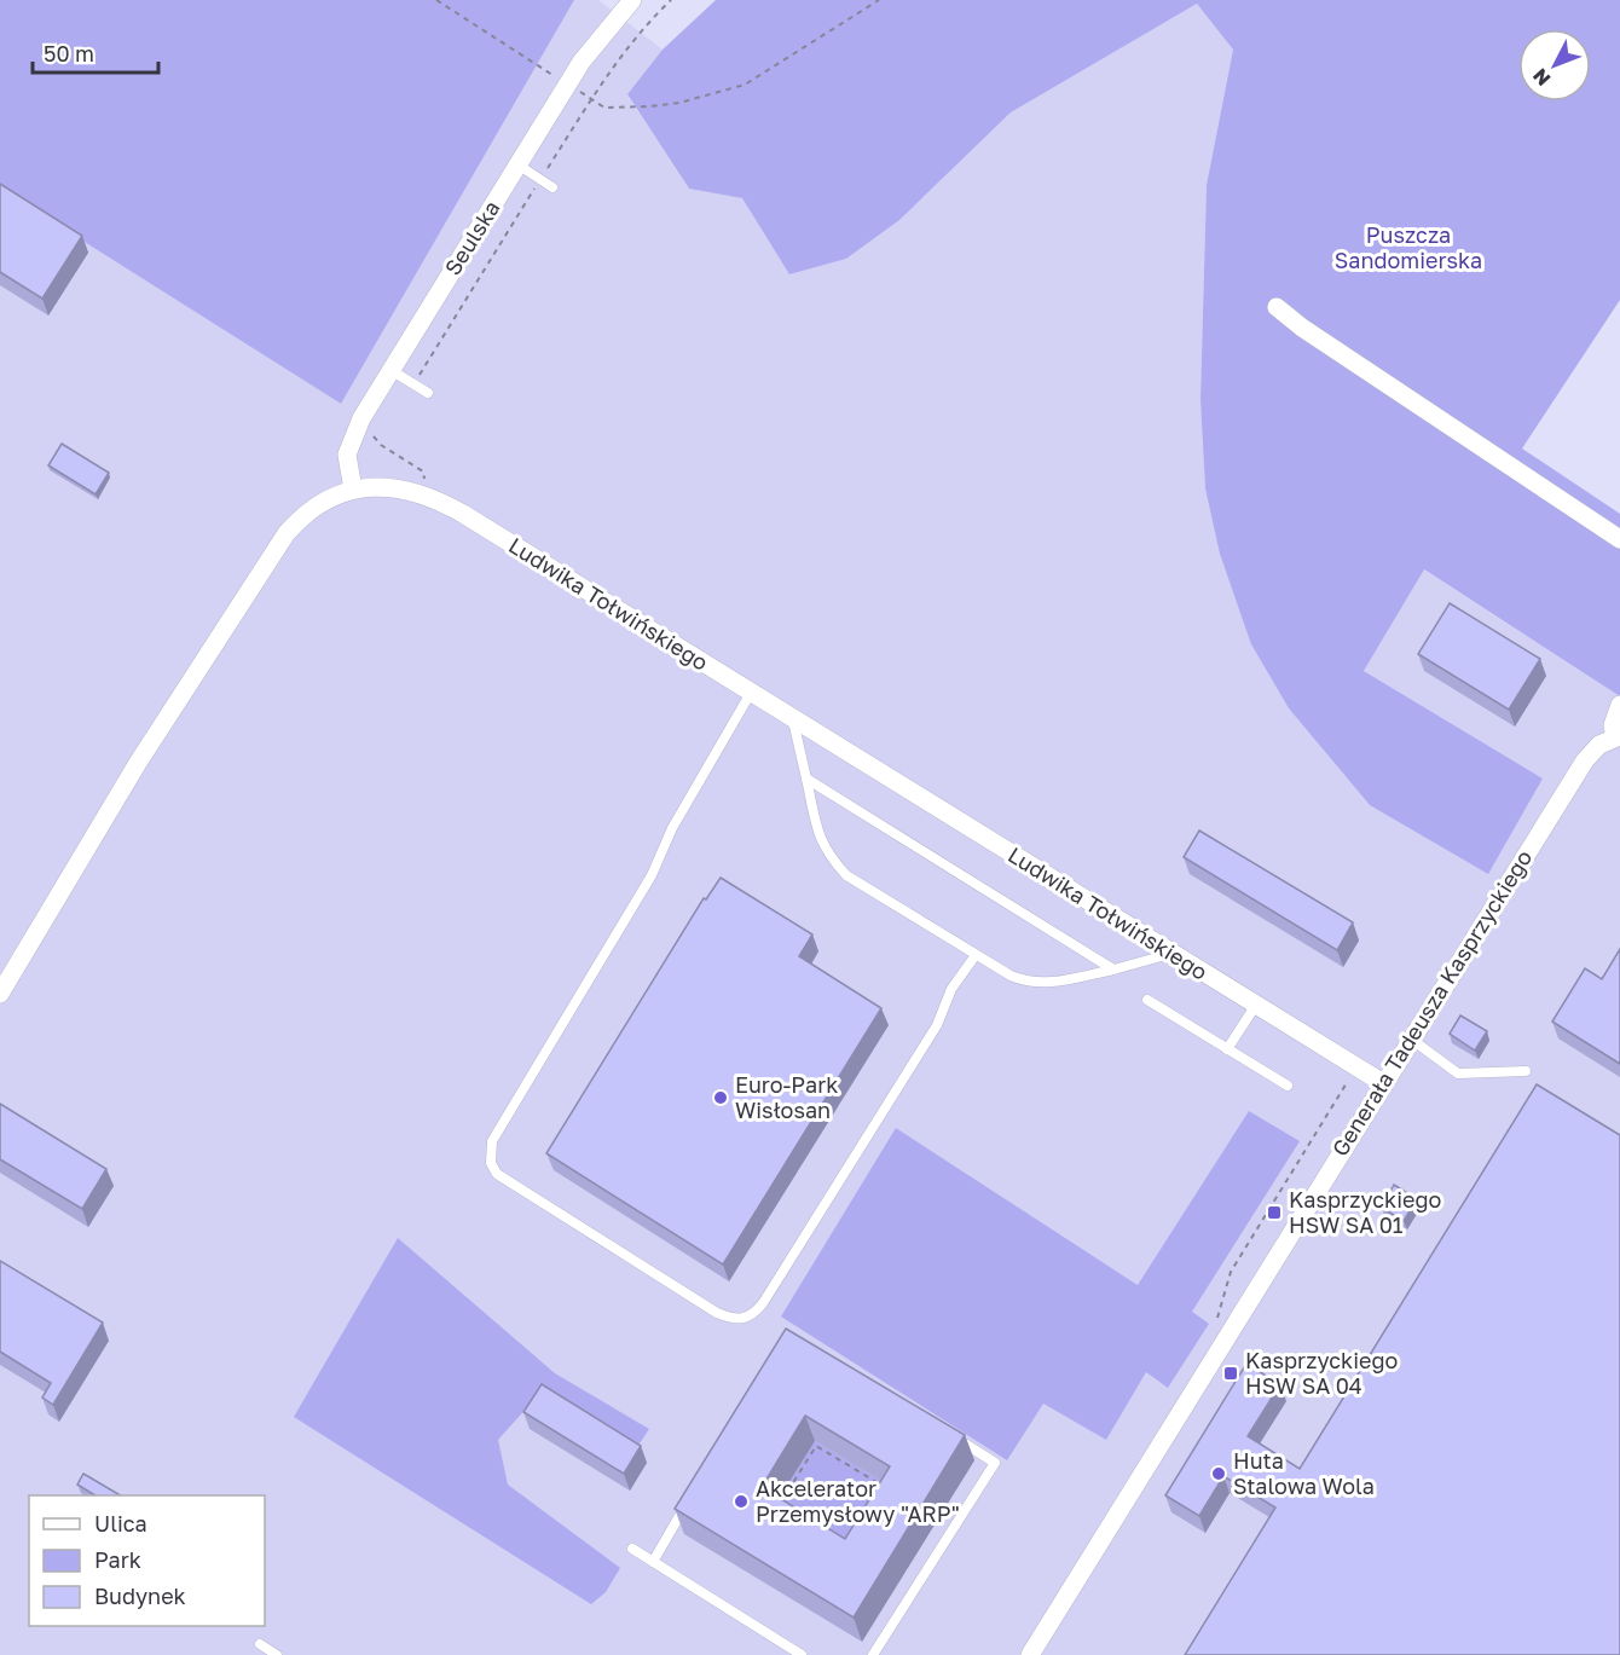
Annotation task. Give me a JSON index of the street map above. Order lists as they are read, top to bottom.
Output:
{
  "streets": {
    "street": ["Seulska", "Ludwika Tołwińskiego", "Generała Tadeusza Kasprzyckiego"]
  },
  "crossings": [
    ["Seulska", "Ludwika Tołwińskiego"],
    ["Ludwika Tołwińskiego", "Generała Tadeusza Kasprzyckiego"]
  ],
  "parks": ["Puszcza Sandomierska"],
  "places": {
    "other": ["Euro-Park Wisłosan", "Huta Stalowa Wola", "Akcelerator Przemysłowy \"ARP\""],
    "transit": ["Kasprzyckiego HSW SA 01", "Kasprzyckiego HSW SA 04"]
  },
  "legend": ["Ulica", "Park", "Budynek"],
  "scale_bar": "50 m",
  "north": "bottom left"
}
